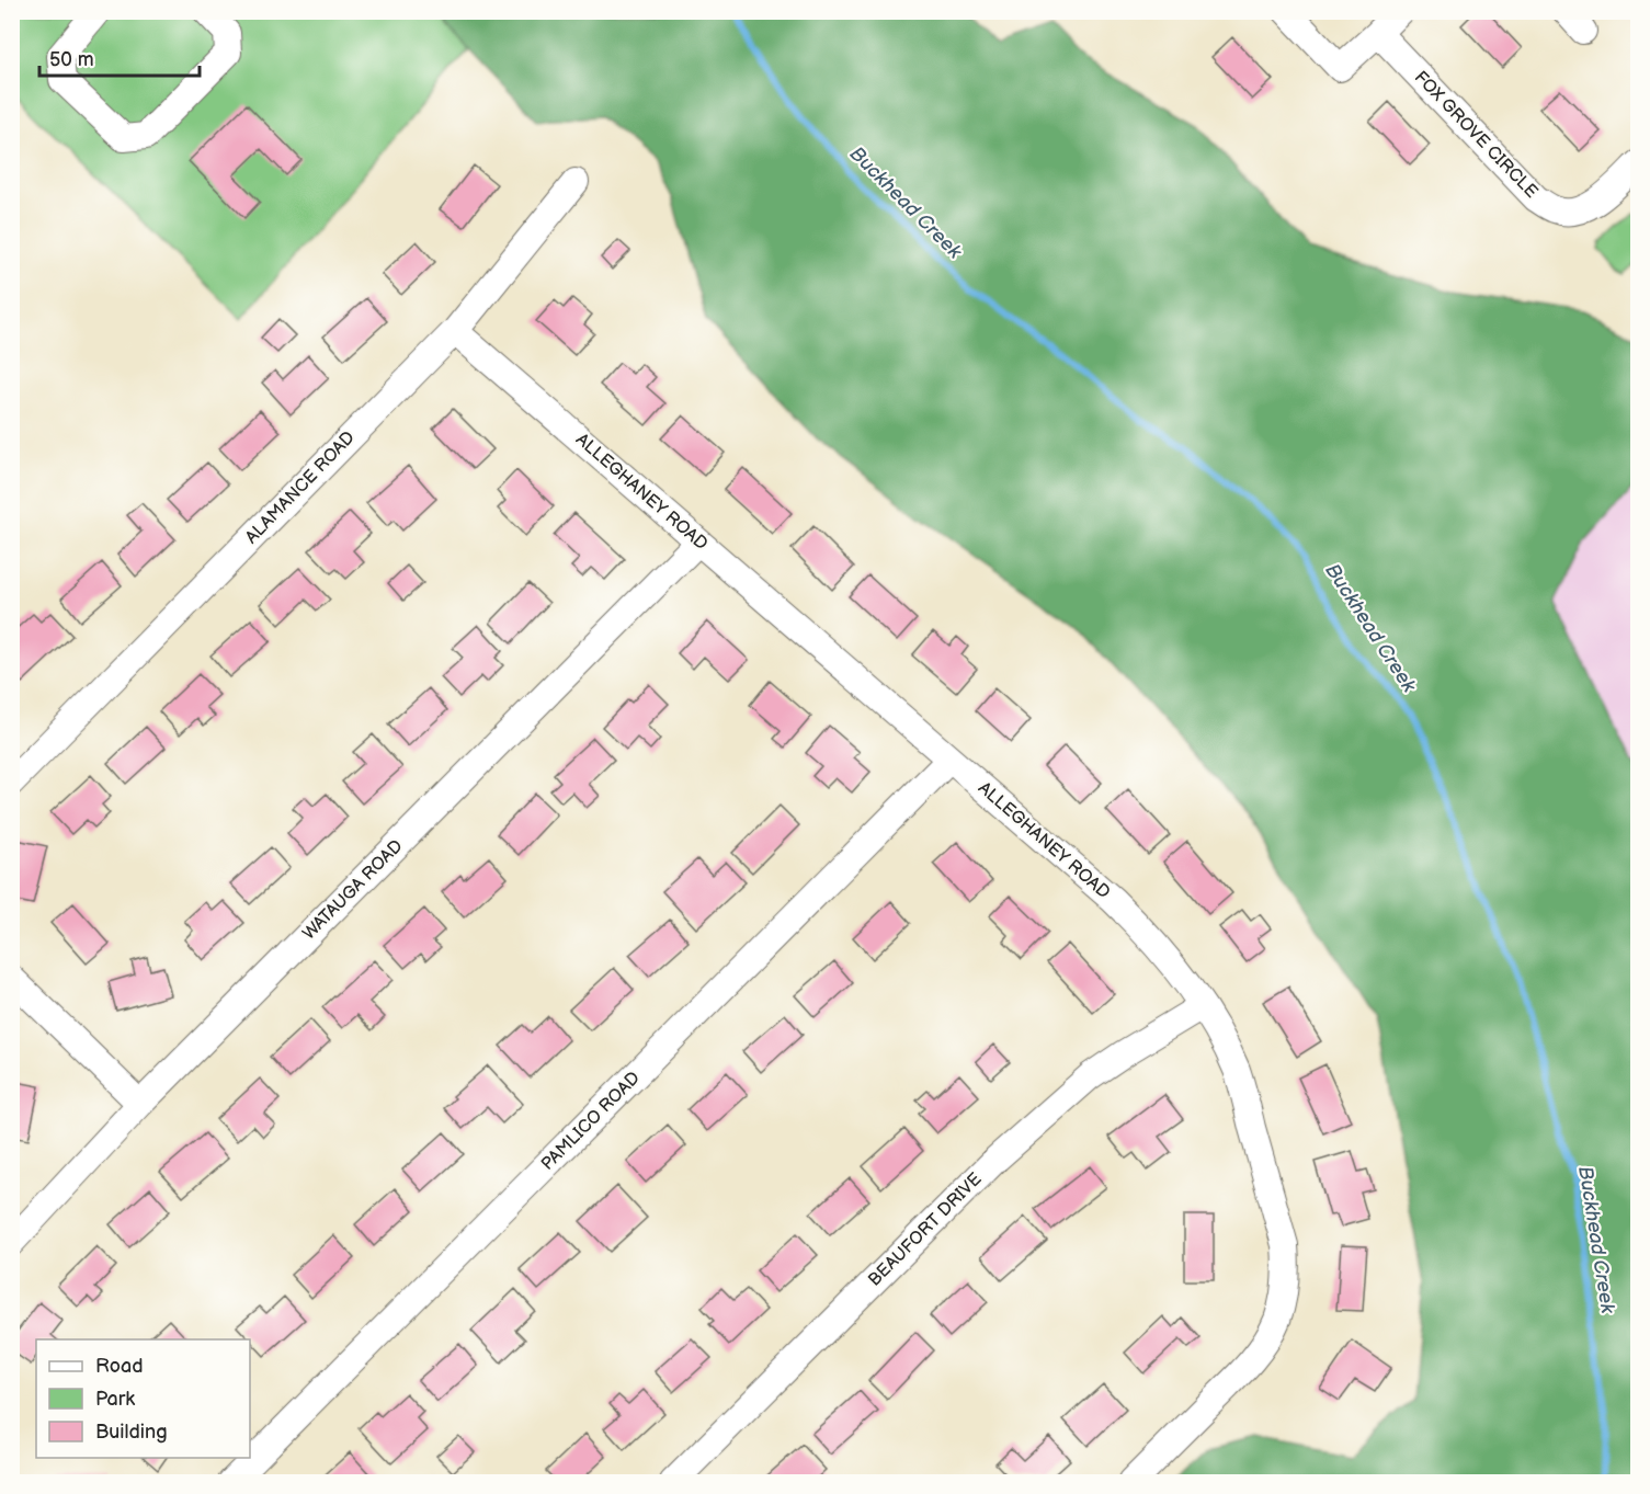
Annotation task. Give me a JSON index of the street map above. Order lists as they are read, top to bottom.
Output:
{
  "streets": {
    "street": [
      "FOX GROVE CIRCLE",
      "ALAMANCE ROAD",
      "ALLEGHANEY ROAD",
      "WATAUGA ROAD",
      "PAMLICO ROAD",
      "BEAUFORT DRIVE"
    ]
  },
  "crossings": [
    ["ALAMANCE ROAD", "ALLEGHANEY ROAD"],
    ["ALLEGHANEY ROAD", "WATAUGA ROAD"],
    ["ALLEGHANEY ROAD", "PAMLICO ROAD"],
    ["ALLEGHANEY ROAD", "BEAUFORT DRIVE"]
  ],
  "water": ["Buckhead Creek"],
  "legend": ["Road", "Park", "Building"],
  "scale_bar": "50 m"
}
